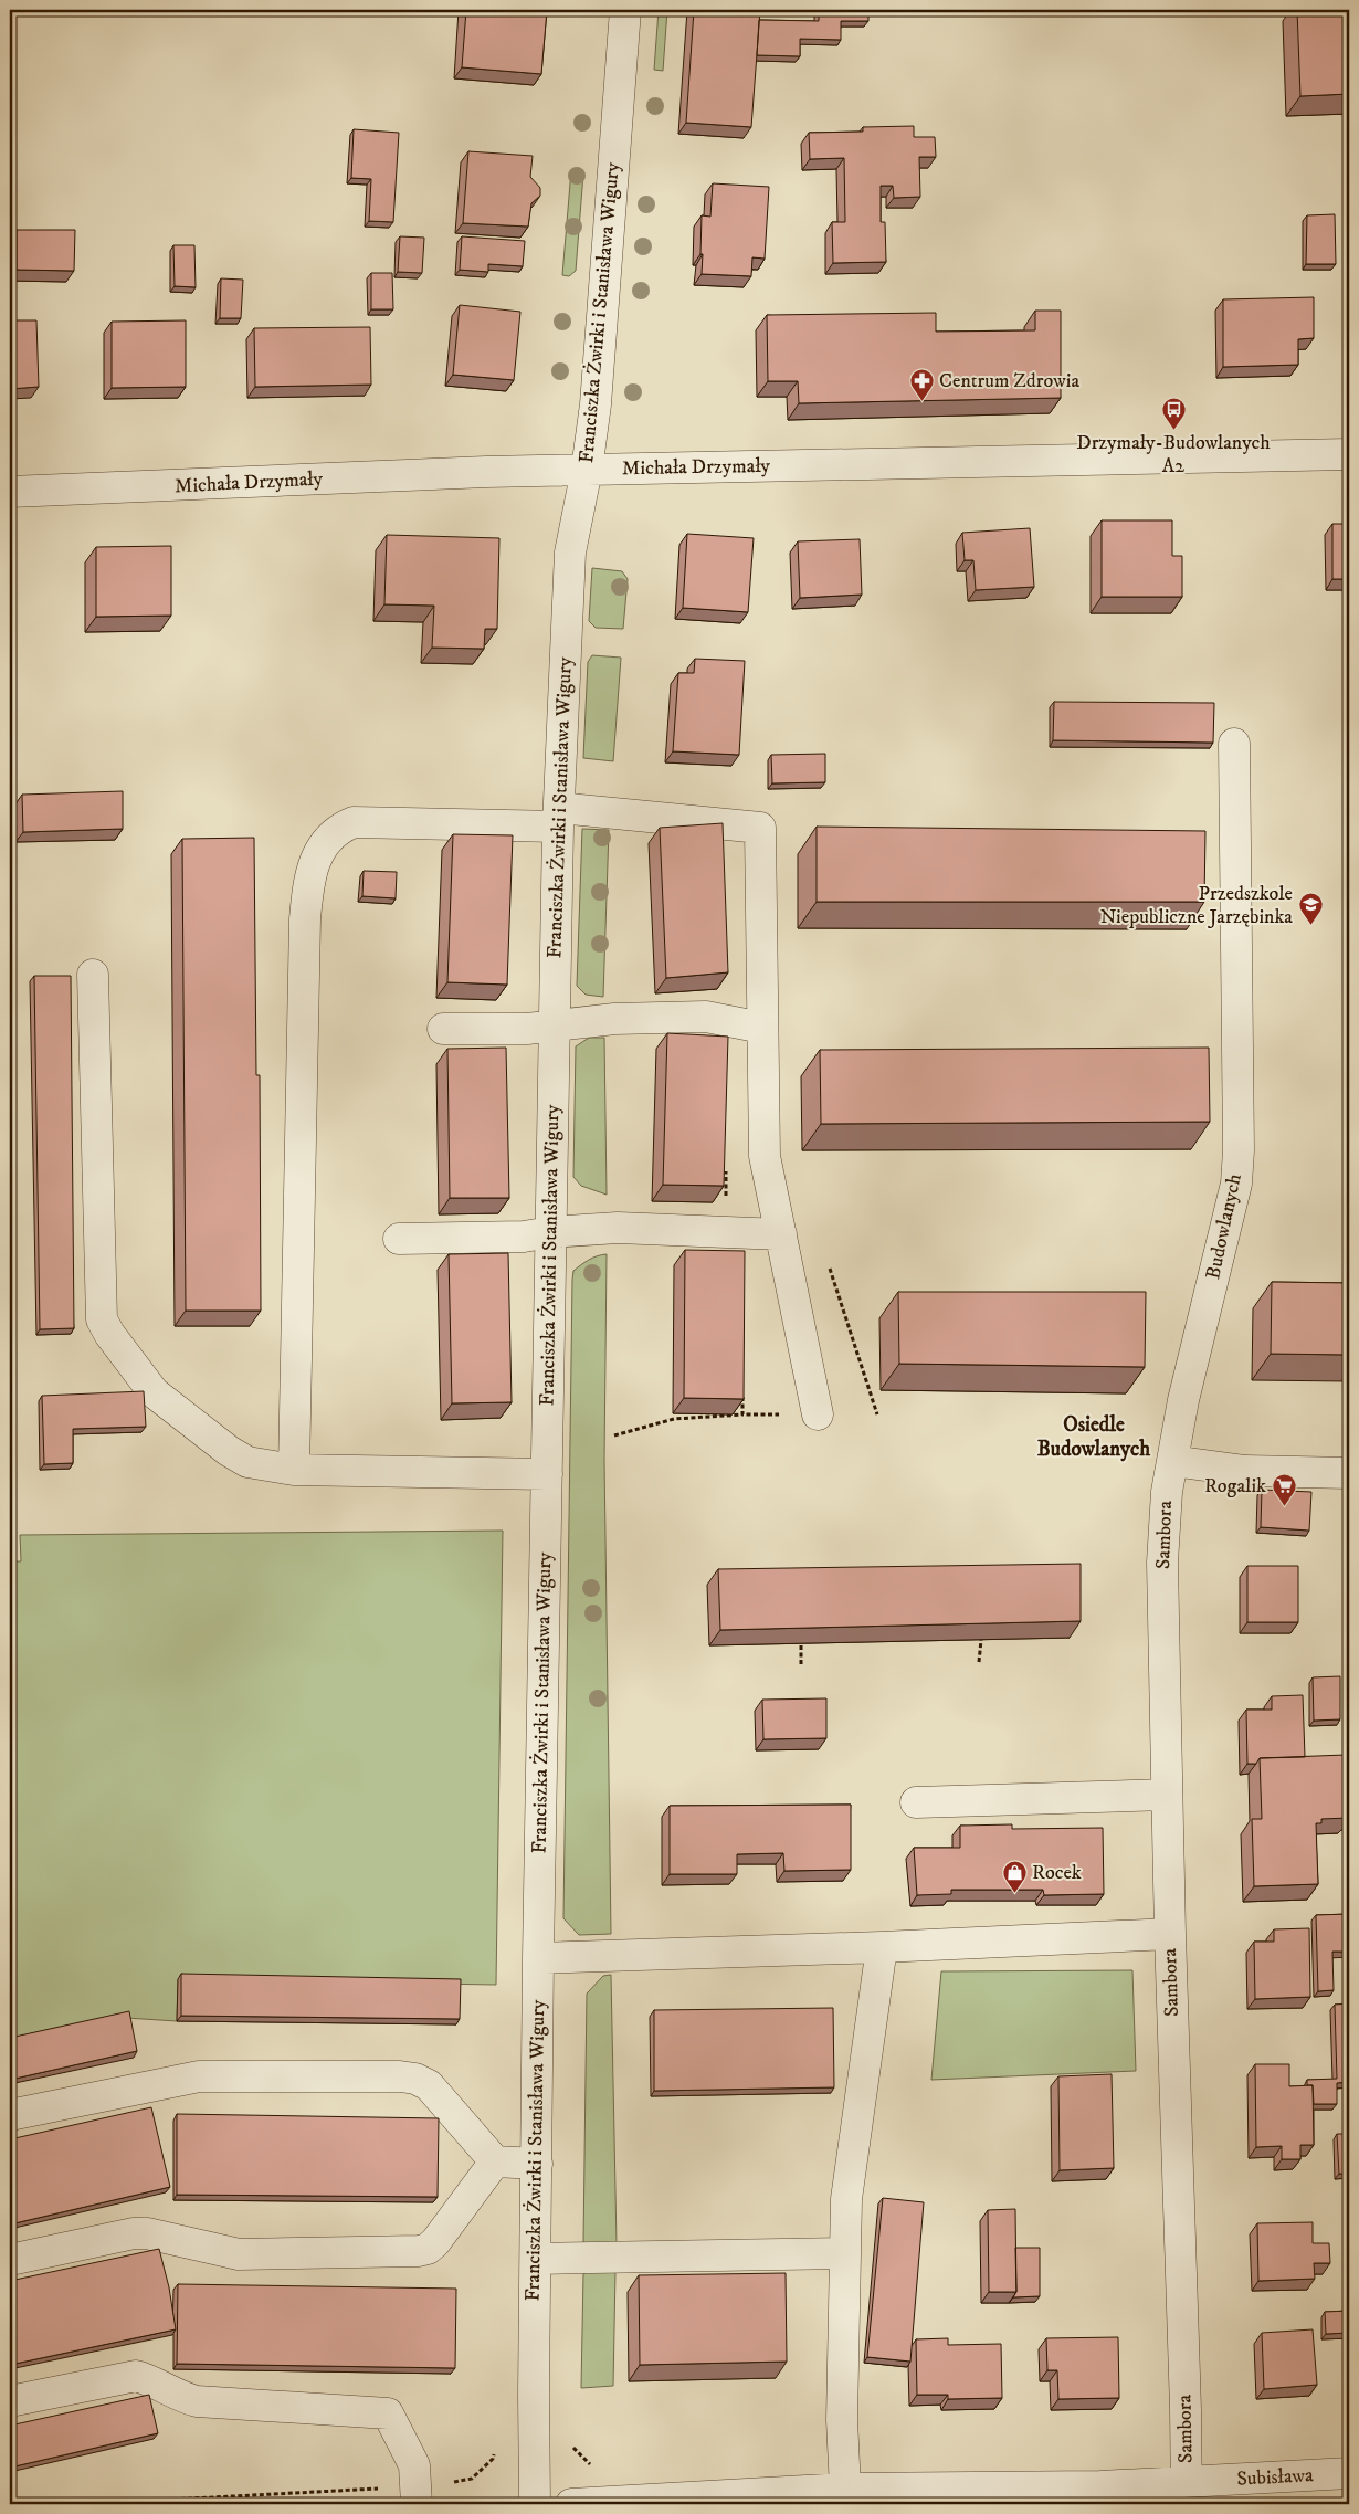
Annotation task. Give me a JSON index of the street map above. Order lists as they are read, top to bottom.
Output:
{
  "streets": {
    "street": [
      "Franciszka Żwirki i Stanisława Wigury",
      "Michała Drzymały",
      "Budowlanych",
      "Sambora",
      "Subisława"
    ]
  },
  "crossings": [
    ["Franciszka Żwirki i Stanisława Wigury", "Michała Drzymały"],
    ["Budowlanych", "Sambora"],
    ["Sambora", "Subisława"]
  ],
  "districts": ["Osiedle Budowlanych"],
  "places": {
    "pharmacy": ["Centrum Zdrowia"],
    "bus stop": ["Drzymały-Budowlanych A2"],
    "school or university": ["Przedszkole Niepubliczne Jarzębinka"],
    "supermarket": ["Rogalik"],
    "shop": ["Rocek"]
  }
}
